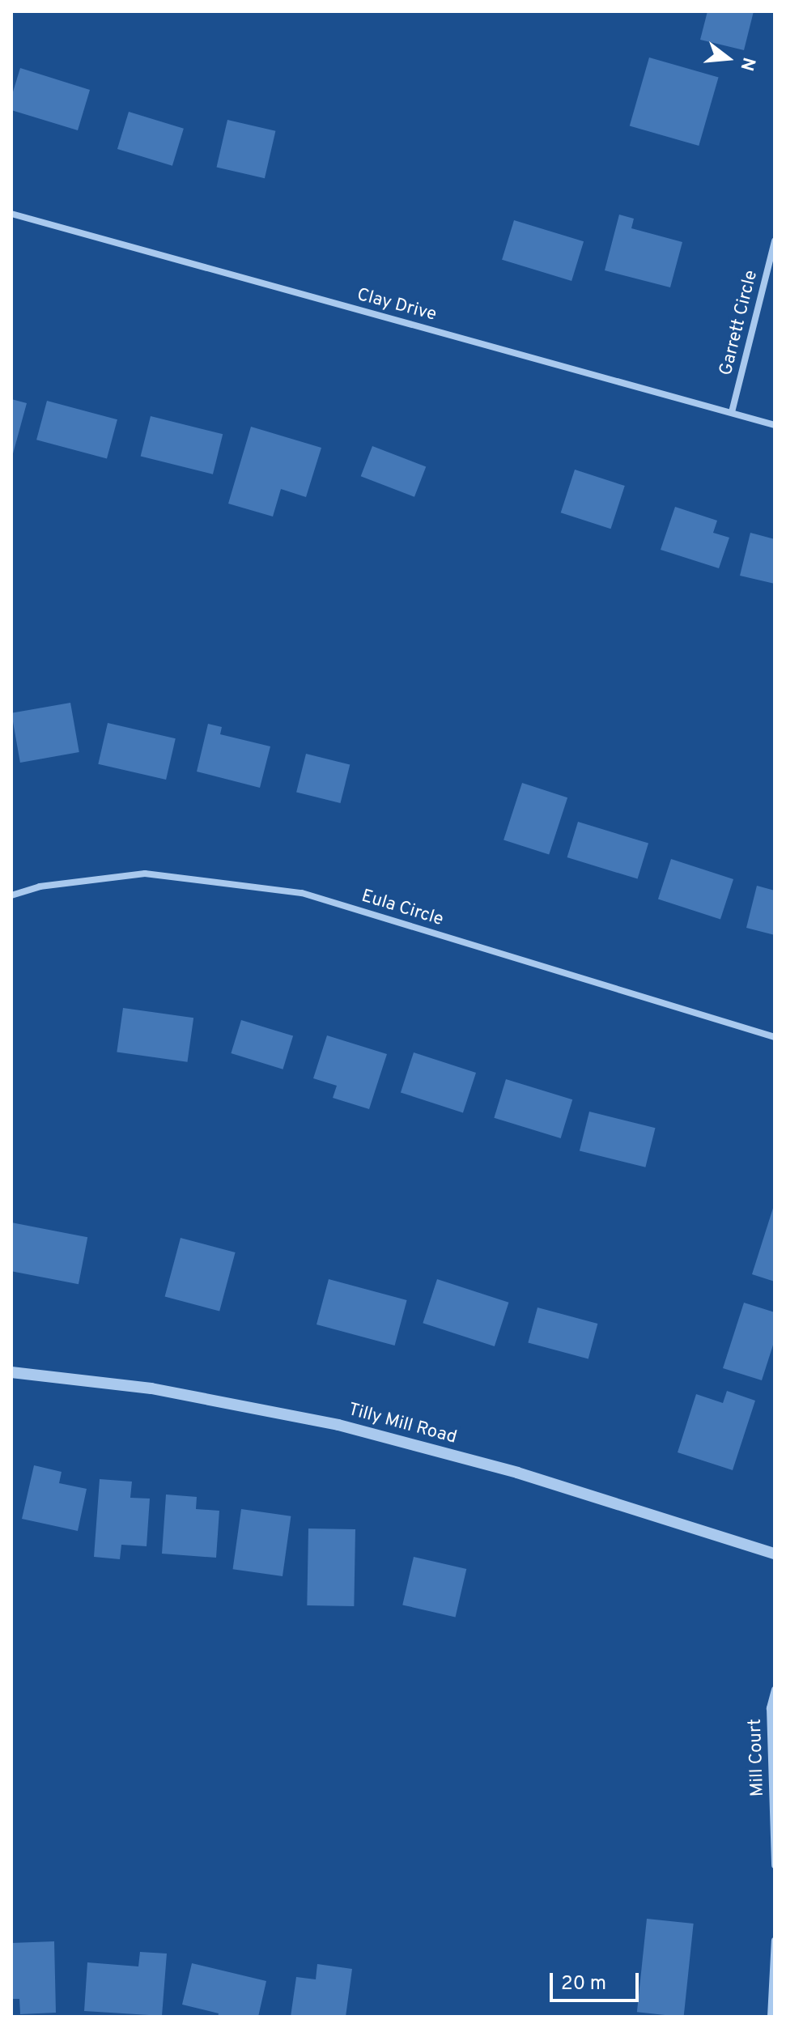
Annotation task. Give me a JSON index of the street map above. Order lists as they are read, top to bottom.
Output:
{
  "streets": {
    "street": [
      "Clay Drive",
      "Garrett Circle",
      "Eula Circle",
      "Tilly Mill Road",
      "Mill Court"
    ]
  },
  "crossings": [
    ["Clay Drive", "Garrett Circle"]
  ],
  "scale_bar": "20 m",
  "north": "right"
}
